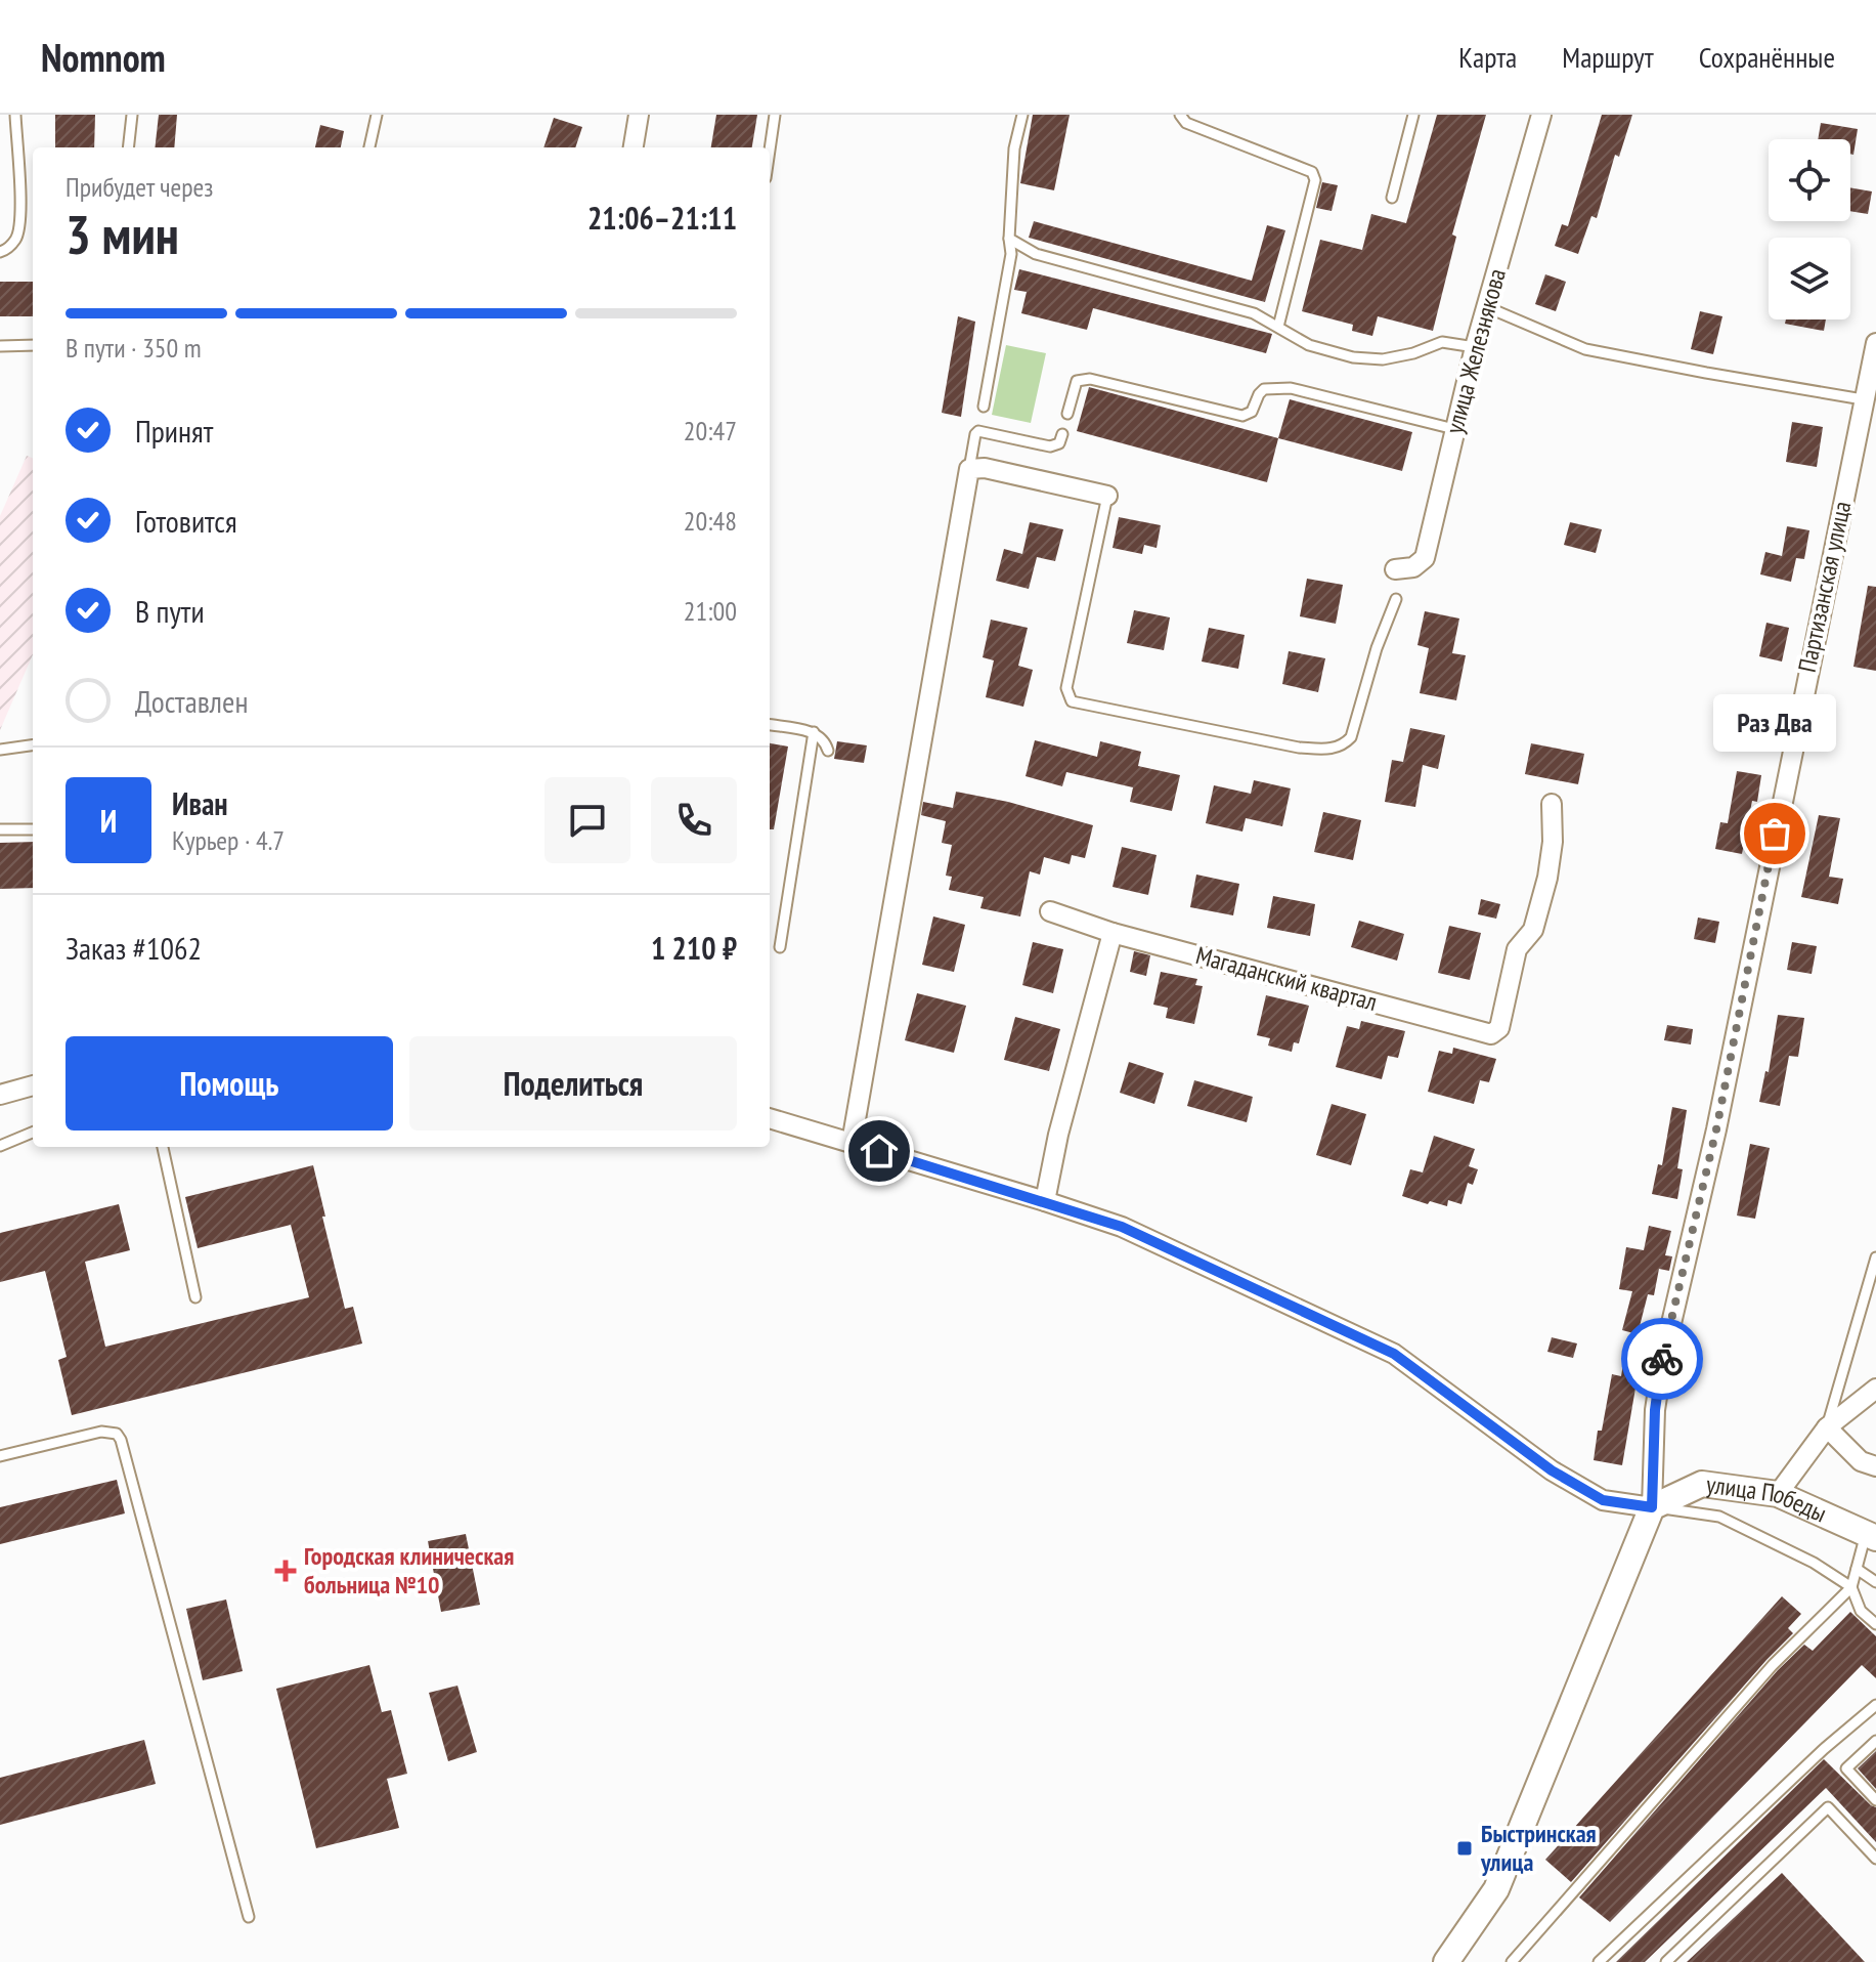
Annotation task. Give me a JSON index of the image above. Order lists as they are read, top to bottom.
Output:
{
  "streets": {
    "street": [
      "улица Железнякова",
      "Партизанская улица",
      "Магаданский квартал",
      "улица Победы"
    ]
  },
  "crossings": [
    ["Партизанская улица", "улица Победы"]
  ],
  "places": {
    "other": ["Раз Два"],
    "health": ["Городская клиническая больница №10"],
    "transit": ["Быстринская улица"]
  },
  "page": {
    "header": "Nomnom",
    "nav": ["Карта", "Маршрут", "Сохранённые"],
    "heading": ["3 мин", "Прибудет через", "21:06–21:11"],
    "panel": [
      "Иван",
      "Курьер · 4.7",
      "Заказ #1062",
      "1 210 ₽"
    ],
    "bar": "В пути · 350 m",
    "list": [
      ["Принят", "20:47"],
      ["Готовится", "20:48"],
      ["В пути", "21:00"],
      "Доставлен"
    ],
    "bubble": "Раз Два",
    "round": "И",
    "buttons": ["Помощь", "Поделиться"]
  }
}
